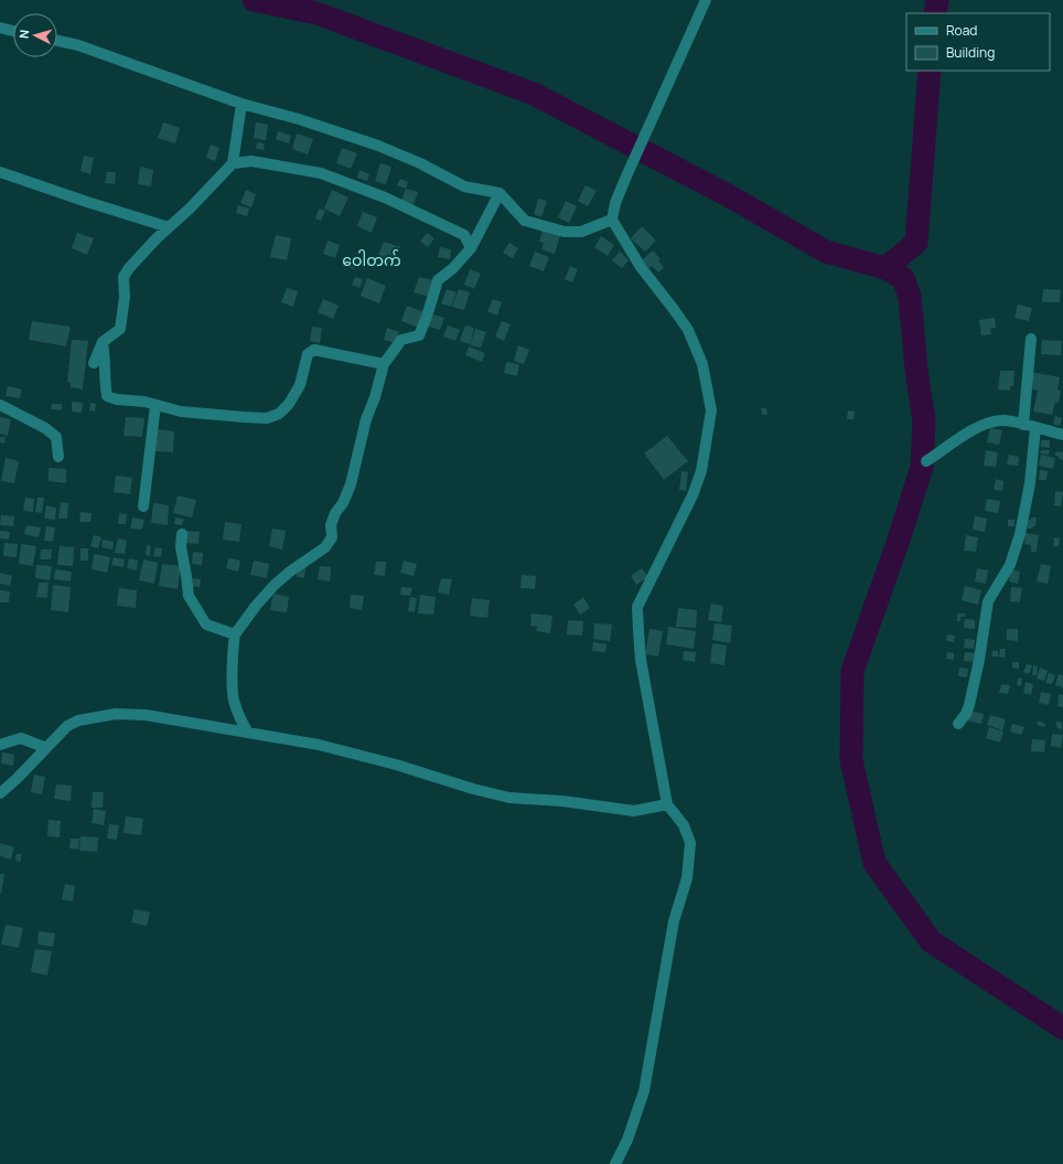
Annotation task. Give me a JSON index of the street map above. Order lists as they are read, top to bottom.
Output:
{
  "districts": ["ဝေါတက်"],
  "legend": ["Road", "Building"],
  "north": "left"
}
